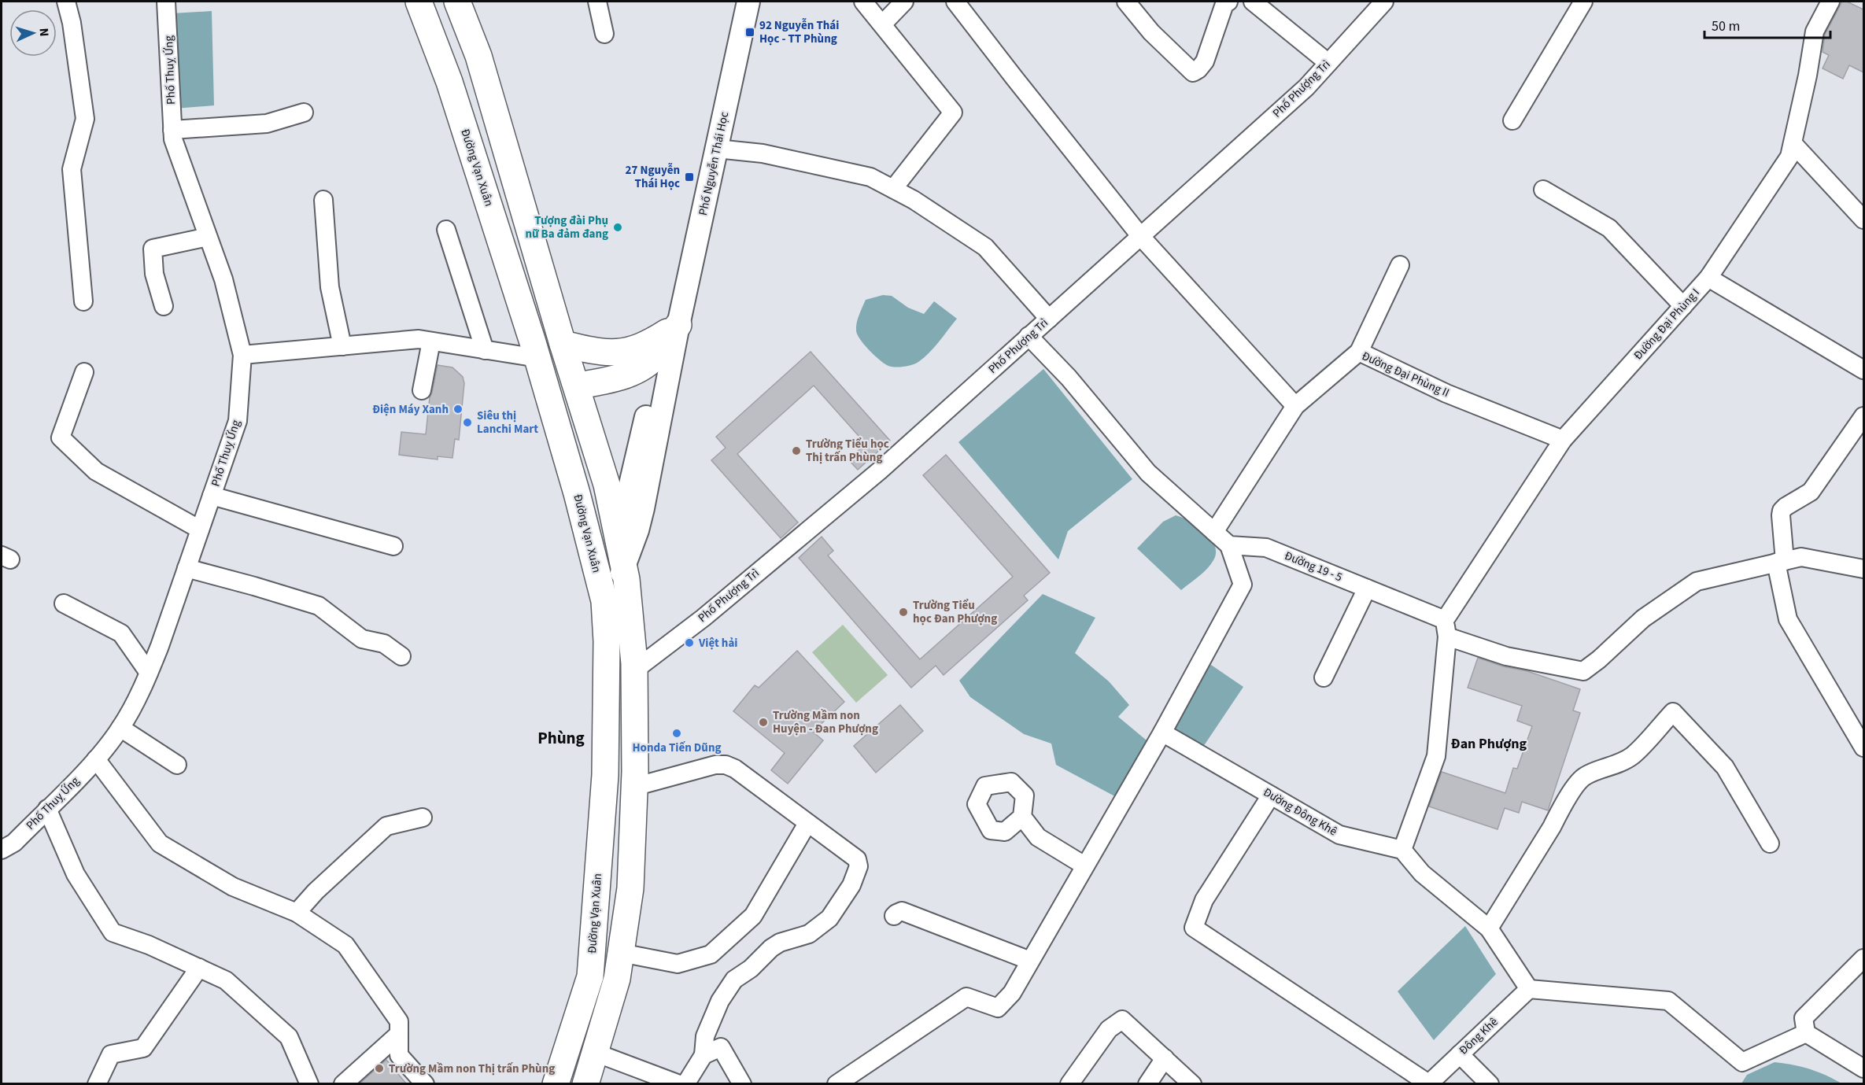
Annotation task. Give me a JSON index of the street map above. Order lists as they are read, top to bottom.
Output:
{
  "streets": {
    "highway": ["Đường Vạn Xuân"],
    "main road": ["Phố Nguyễn Thái Học"],
    "street": [
      "Phố Thuỵ Ứng",
      "Phố Phượng Trì",
      "Đường Đại Phùng I",
      "Đường Đại Phùng II",
      "Đường 19 - 5",
      "Đường Đông Khê",
      "Đông Khê"
    ]
  },
  "crossings": [
    ["Phố Nguyễn Thái Học", "Đường Vạn Xuân"],
    ["Đường Đại Phùng I", "Đường Đại Phùng II"],
    ["Đường Đại Phùng I", "Đường 19 - 5"]
  ],
  "districts": ["Phùng", "Đan Phượng"],
  "places": {
    "transit": ["92 Nguyễn Thái Học - TT Phùng", "27 Nguyễn Thái Học"],
    "other": [
      "Tượng đài Phụ nữ Ba đảm đang",
      "Điện Máy Xanh",
      "Siêu thị Lanchi Mart",
      "Trường Tiểu học Thị trấn Phùng",
      "Trường Tiểu học Đan Phượng",
      "Việt hải",
      "Trường Mầm non Huyện - Đan Phượng",
      "Honda Tiến Dũng",
      "Trường Mầm non Thị trấn Phùng"
    ]
  },
  "scale_bar": "50 m",
  "north": "right"
}
